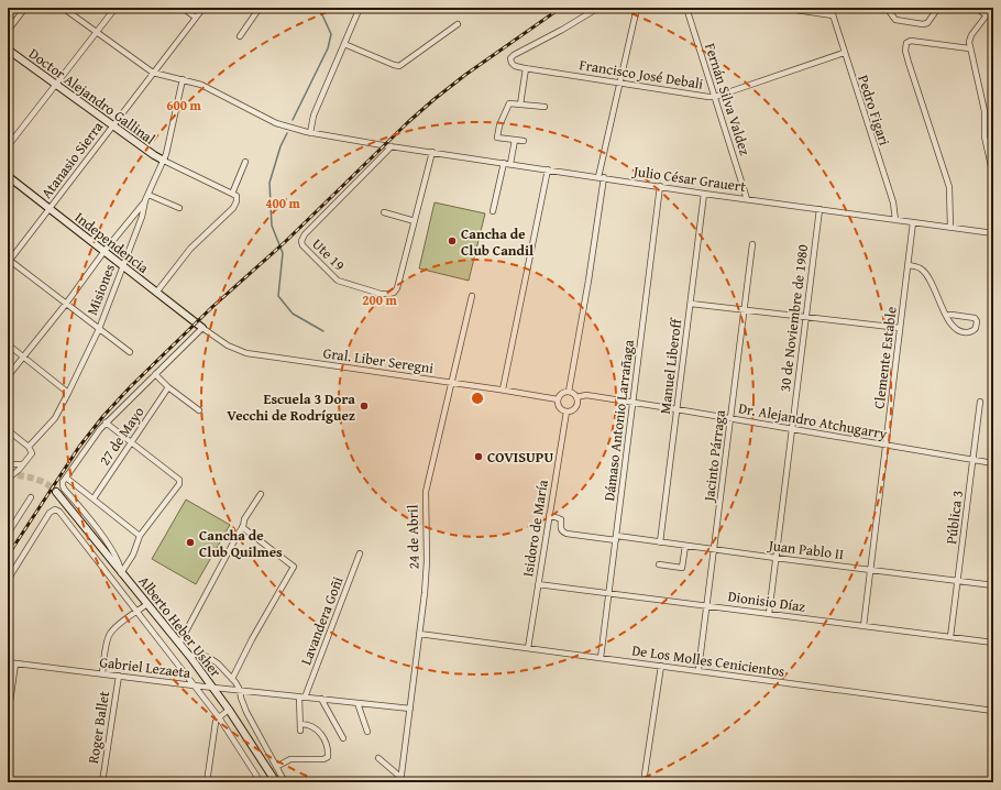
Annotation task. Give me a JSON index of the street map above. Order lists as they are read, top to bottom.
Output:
{
  "streets": {
    "street": [
      "Francisco José Debali",
      "Doctor Alejandro Gallinal",
      "Fernán Silva Valdez",
      "Pedro Figari",
      "Atanasio Sierra",
      "Julio César Grauert",
      "Independencia",
      "Ute 19",
      "Misiones",
      "30 de Noviembre de 1980",
      "Clemente Estable",
      "Gral. Liber Seregni",
      "Manuel Liberoff",
      "Dámaso Antonio Larrañaga",
      "Dr. Alejandro Atchugarry",
      "27 de Mayo",
      "Jacinto Párraga",
      "Pública 3",
      "Isidoro de María",
      "24 de Abril",
      "Juan Pablo II",
      "Dionisio Díaz",
      "Lavandera Goñi",
      "Alberto Heber Usher",
      "De Los Molles Cenicientos",
      "Gabriel Lezaeta",
      "Roger Ballet"
    ]
  },
  "crossings": [
    ["Francisco José Debali", "Fernán Silva Valdez"],
    ["Francisco José Debali", "Pedro Figari"],
    ["Doctor Alejandro Gallinal", "Atanasio Sierra"],
    ["Doctor Alejandro Gallinal", "Misiones"],
    ["Fernán Silva Valdez", "Julio César Grauert"],
    ["Pedro Figari", "Julio César Grauert"],
    ["Atanasio Sierra", "Julio César Grauert"],
    ["Atanasio Sierra", "Independencia"],
    ["Julio César Grauert", "Ute 19"],
    ["Julio César Grauert", "Misiones"],
    ["Julio César Grauert", "30 de Noviembre de 1980"],
    ["Julio César Grauert", "Clemente Estable"],
    ["Julio César Grauert", "Manuel Liberoff"],
    ["Julio César Grauert", "Dámaso Antonio Larrañaga"],
    ["Independencia", "Misiones"],
    ["Independencia", "Gral. Liber Seregni"],
    ["30 de Noviembre de 1980", "Dr. Alejandro Atchugarry"],
    ["30 de Noviembre de 1980", "Juan Pablo II"],
    ["30 de Noviembre de 1980", "Dionisio Díaz"],
    ["Clemente Estable", "Dr. Alejandro Atchugarry"],
    ["Clemente Estable", "Juan Pablo II"],
    ["Clemente Estable", "Dionisio Díaz"],
    ["Gral. Liber Seregni", "Dr. Alejandro Atchugarry"],
    ["Gral. Liber Seregni", "Isidoro de María"],
    ["Gral. Liber Seregni", "24 de Abril"],
    ["Manuel Liberoff", "Dr. Alejandro Atchugarry"],
    ["Manuel Liberoff", "Juan Pablo II"],
    ["Dámaso Antonio Larrañaga", "Dr. Alejandro Atchugarry"],
    ["Dámaso Antonio Larrañaga", "Juan Pablo II"],
    ["Dámaso Antonio Larrañaga", "Dionisio Díaz"],
    ["Dámaso Antonio Larrañaga", "De Los Molles Cenicientos"],
    ["Dr. Alejandro Atchugarry", "Jacinto Párraga"],
    ["Dr. Alejandro Atchugarry", "Pública 3"],
    ["Dr. Alejandro Atchugarry", "Isidoro de María"],
    ["Jacinto Párraga", "Juan Pablo II"],
    ["Jacinto Párraga", "Dionisio Díaz"],
    ["Jacinto Párraga", "De Los Molles Cenicientos"],
    ["Pública 3", "Juan Pablo II"],
    ["Pública 3", "Dionisio Díaz"],
    ["Isidoro de María", "Juan Pablo II"],
    ["Isidoro de María", "Dionisio Díaz"],
    ["Isidoro de María", "De Los Molles Cenicientos"],
    ["24 de Abril", "De Los Molles Cenicientos"],
    ["24 de Abril", "Gabriel Lezaeta"],
    ["Lavandera Goñi", "Gabriel Lezaeta"],
    ["Alberto Heber Usher", "Gabriel Lezaeta"],
    ["Gabriel Lezaeta", "Roger Ballet"]
  ],
  "places": [
    "Cancha de Club Candil",
    "Escuela 3 Dora Vecchi de Rodríguez",
    "COVISUPU",
    "Cancha de Club Quilmes"
  ],
  "rings": ["600 m", "400 m", "200 m"]
}
